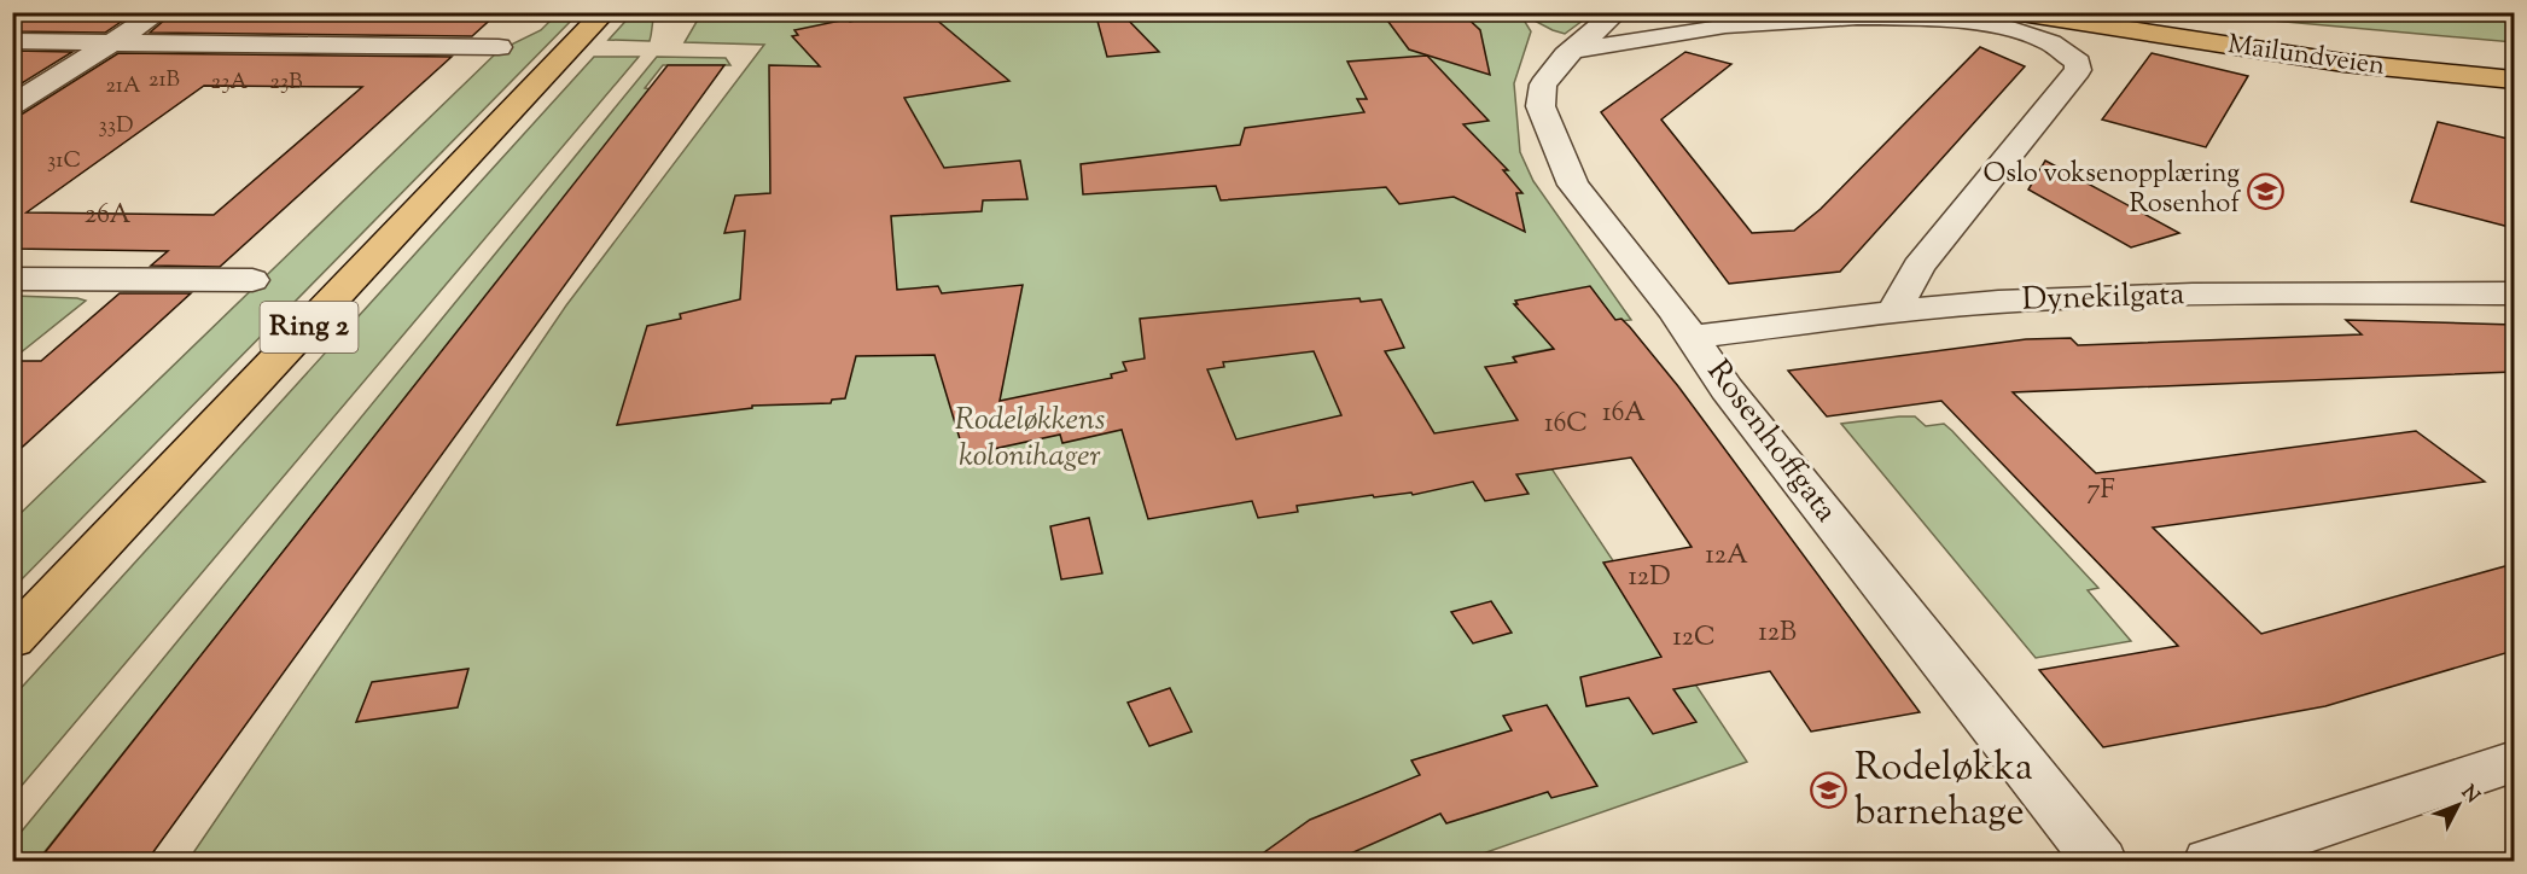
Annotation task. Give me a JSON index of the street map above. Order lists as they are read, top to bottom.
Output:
{
  "streets": {
    "main road": ["Mailundveien", "Ring 2"],
    "street": ["Dynekilgata", "Rosenhoffgata"]
  },
  "crossings": [
    ["Dynekilgata", "Rosenhoffgata"]
  ],
  "parks": ["Rodeløkkens kolonihager"],
  "places": {
    "school or university": ["Oslo voksenopplæring Rosenhof", "Rodeløkka barnehage"]
  },
  "house_numbers": [
    "21B",
    "23A",
    "23B",
    "21A",
    "33D",
    "31C",
    "26A",
    "16A",
    "16C",
    "7F",
    "12A",
    "12D",
    "12B",
    "12C"
  ],
  "north": "top right"
}
